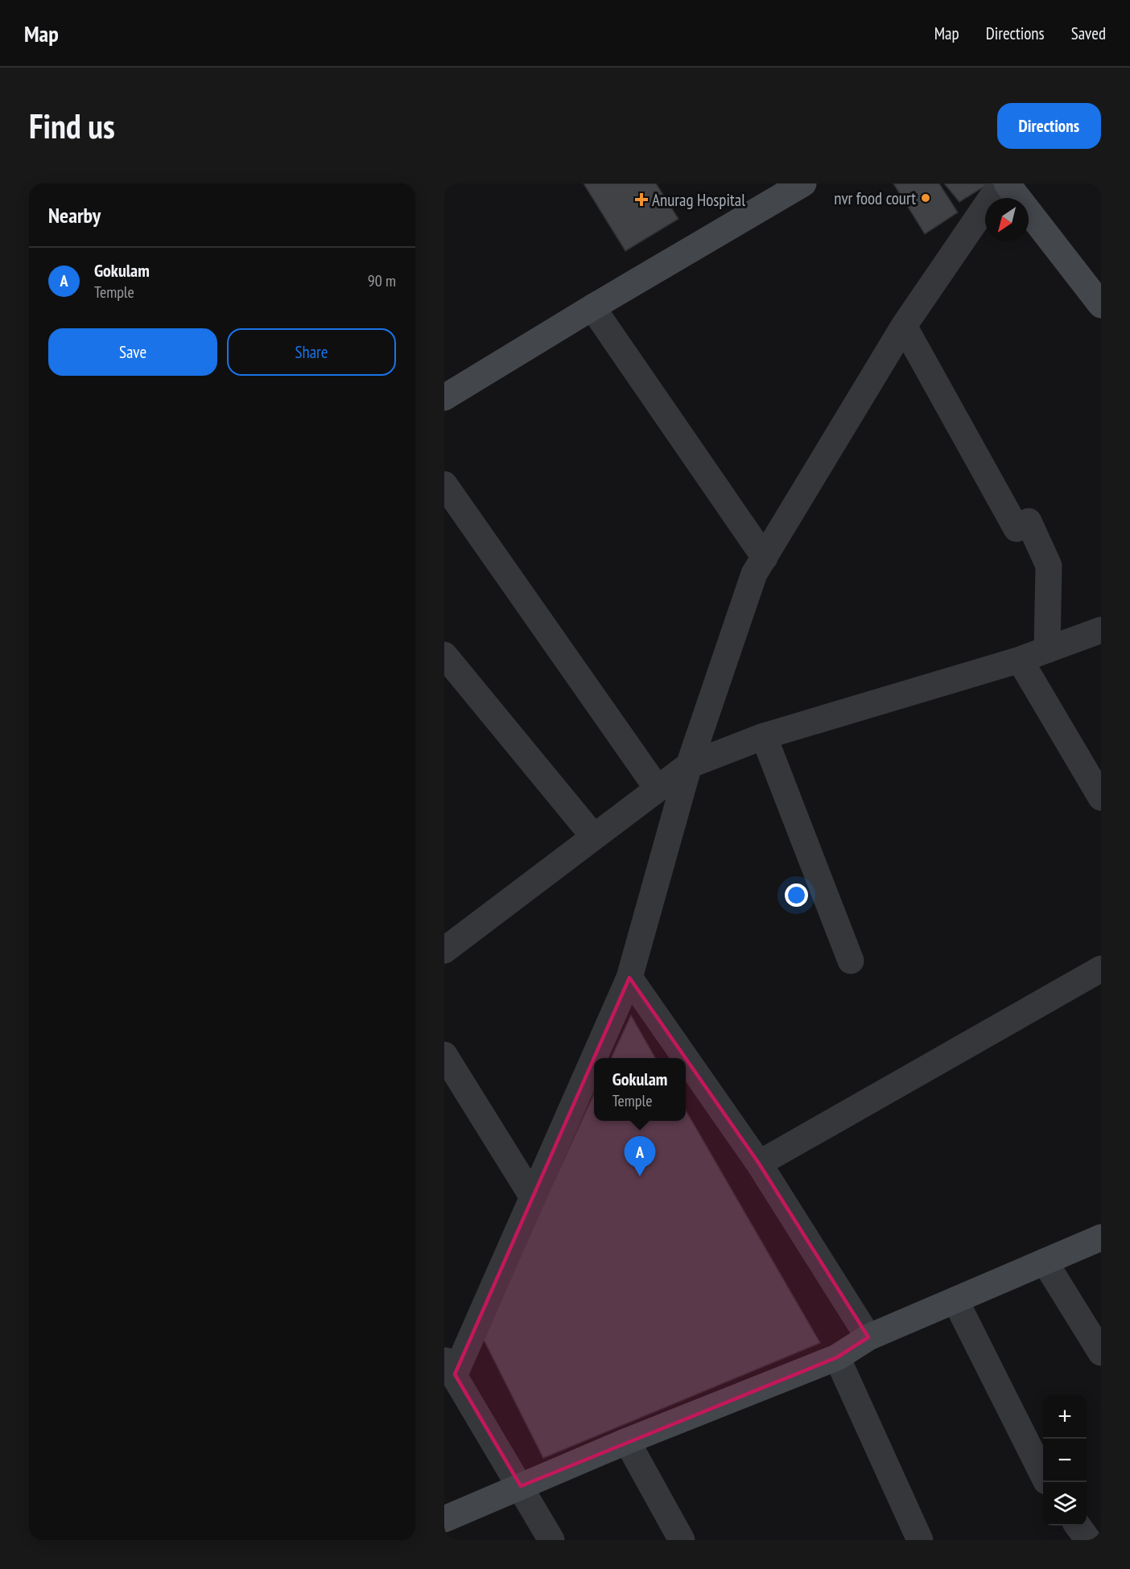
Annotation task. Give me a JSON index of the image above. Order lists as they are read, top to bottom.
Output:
{
  "places": {
    "other": ["nvr food court"],
    "health": ["Anurag Hospital"]
  },
  "north": "bottom left",
  "page": {
    "header": "Map",
    "nav": ["Map", "Directions", "Saved"],
    "buttons": [
      "Directions",
      ["Save", "Share"]
    ],
    "title": "Find us",
    "heading": "Nearby",
    "list": [
      {
        "mark": "A",
        "name": "Gokulam",
        "note": "Temple",
        "value": "90 m"
      }
    ],
    "popup": ["Gokulam", "Temple"],
    "pins": "A",
    "map_buttons": ["+", "−"]
  }
}
